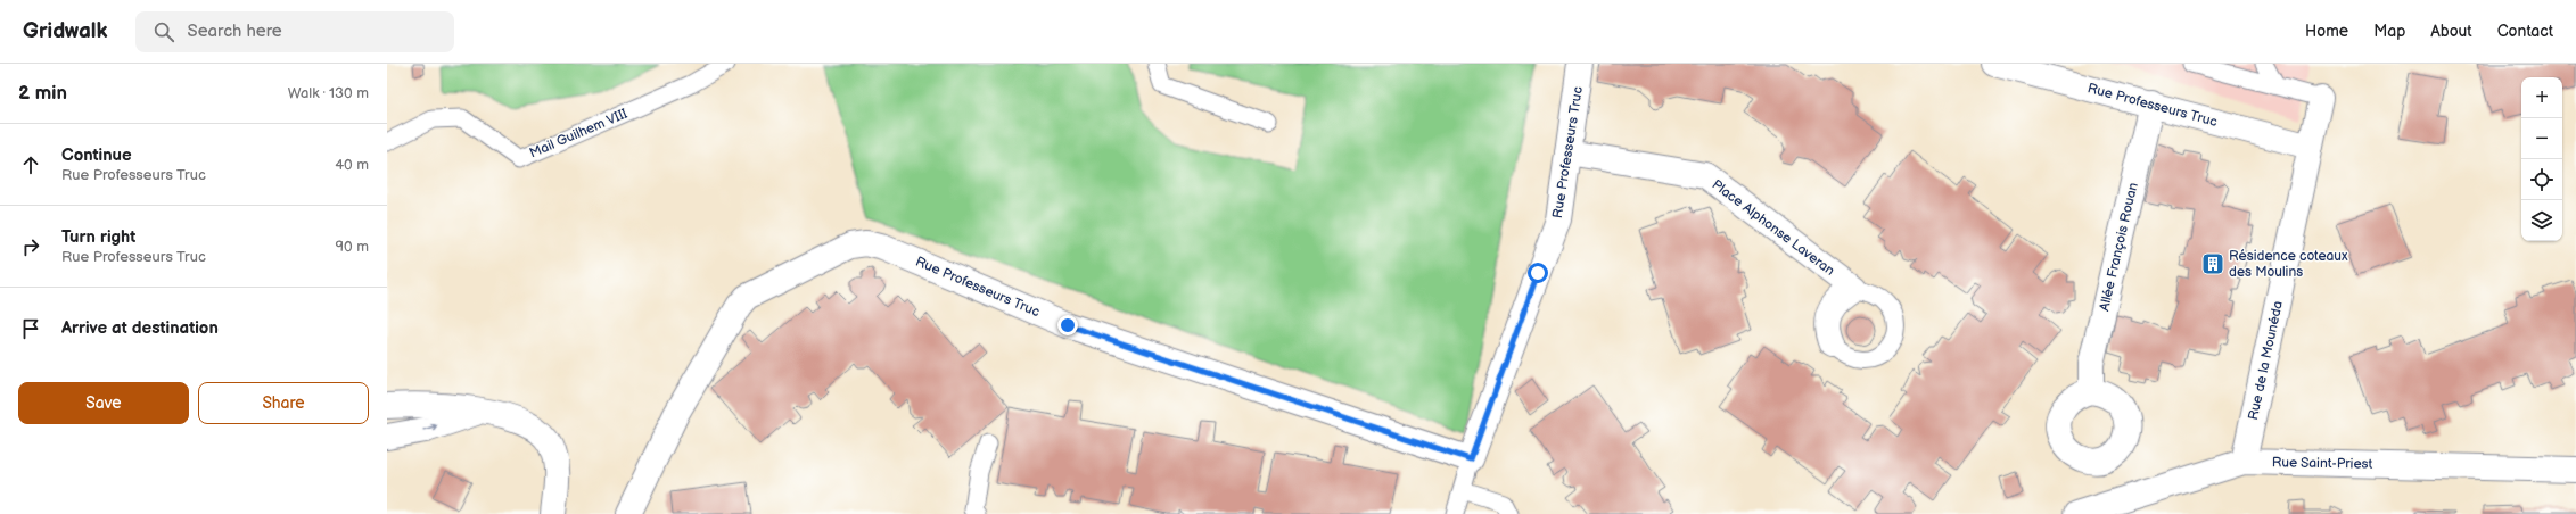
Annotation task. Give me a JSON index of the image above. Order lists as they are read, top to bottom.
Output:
{
  "streets": {
    "street": [
      "Rue Professeurs Truc",
      "Place Alphonse Laveran",
      "Allée François Rouan",
      "Rue de la Mounéda",
      "Rue Saint-Priest"
    ],
    "lane": ["Mail Guilhem VIII"]
  },
  "crossings": [
    ["Rue Professeurs Truc", "Place Alphonse Laveran"],
    ["Rue Professeurs Truc", "Allée François Rouan"],
    ["Rue Professeurs Truc", "Rue de la Mounéda"],
    ["Rue de la Mounéda", "Rue Saint-Priest"]
  ],
  "places": {
    "building": ["Résidence coteaux des Moulins"]
  },
  "page": {
    "header": "Gridwalk",
    "search": "Search here",
    "nav": [
      "Home",
      "Map",
      "About",
      "Contact"
    ],
    "heading": ["2 min", "Walk · 130 m"],
    "map_buttons": ["+", "−"],
    "list": [
      ["Continue", "Rue Professeurs Truc", "40 m"],
      ["Turn right", "Rue Professeurs Truc", "90 m"],
      "Arrive at destination"
    ],
    "buttons": ["Save", "Share"]
  }
}
